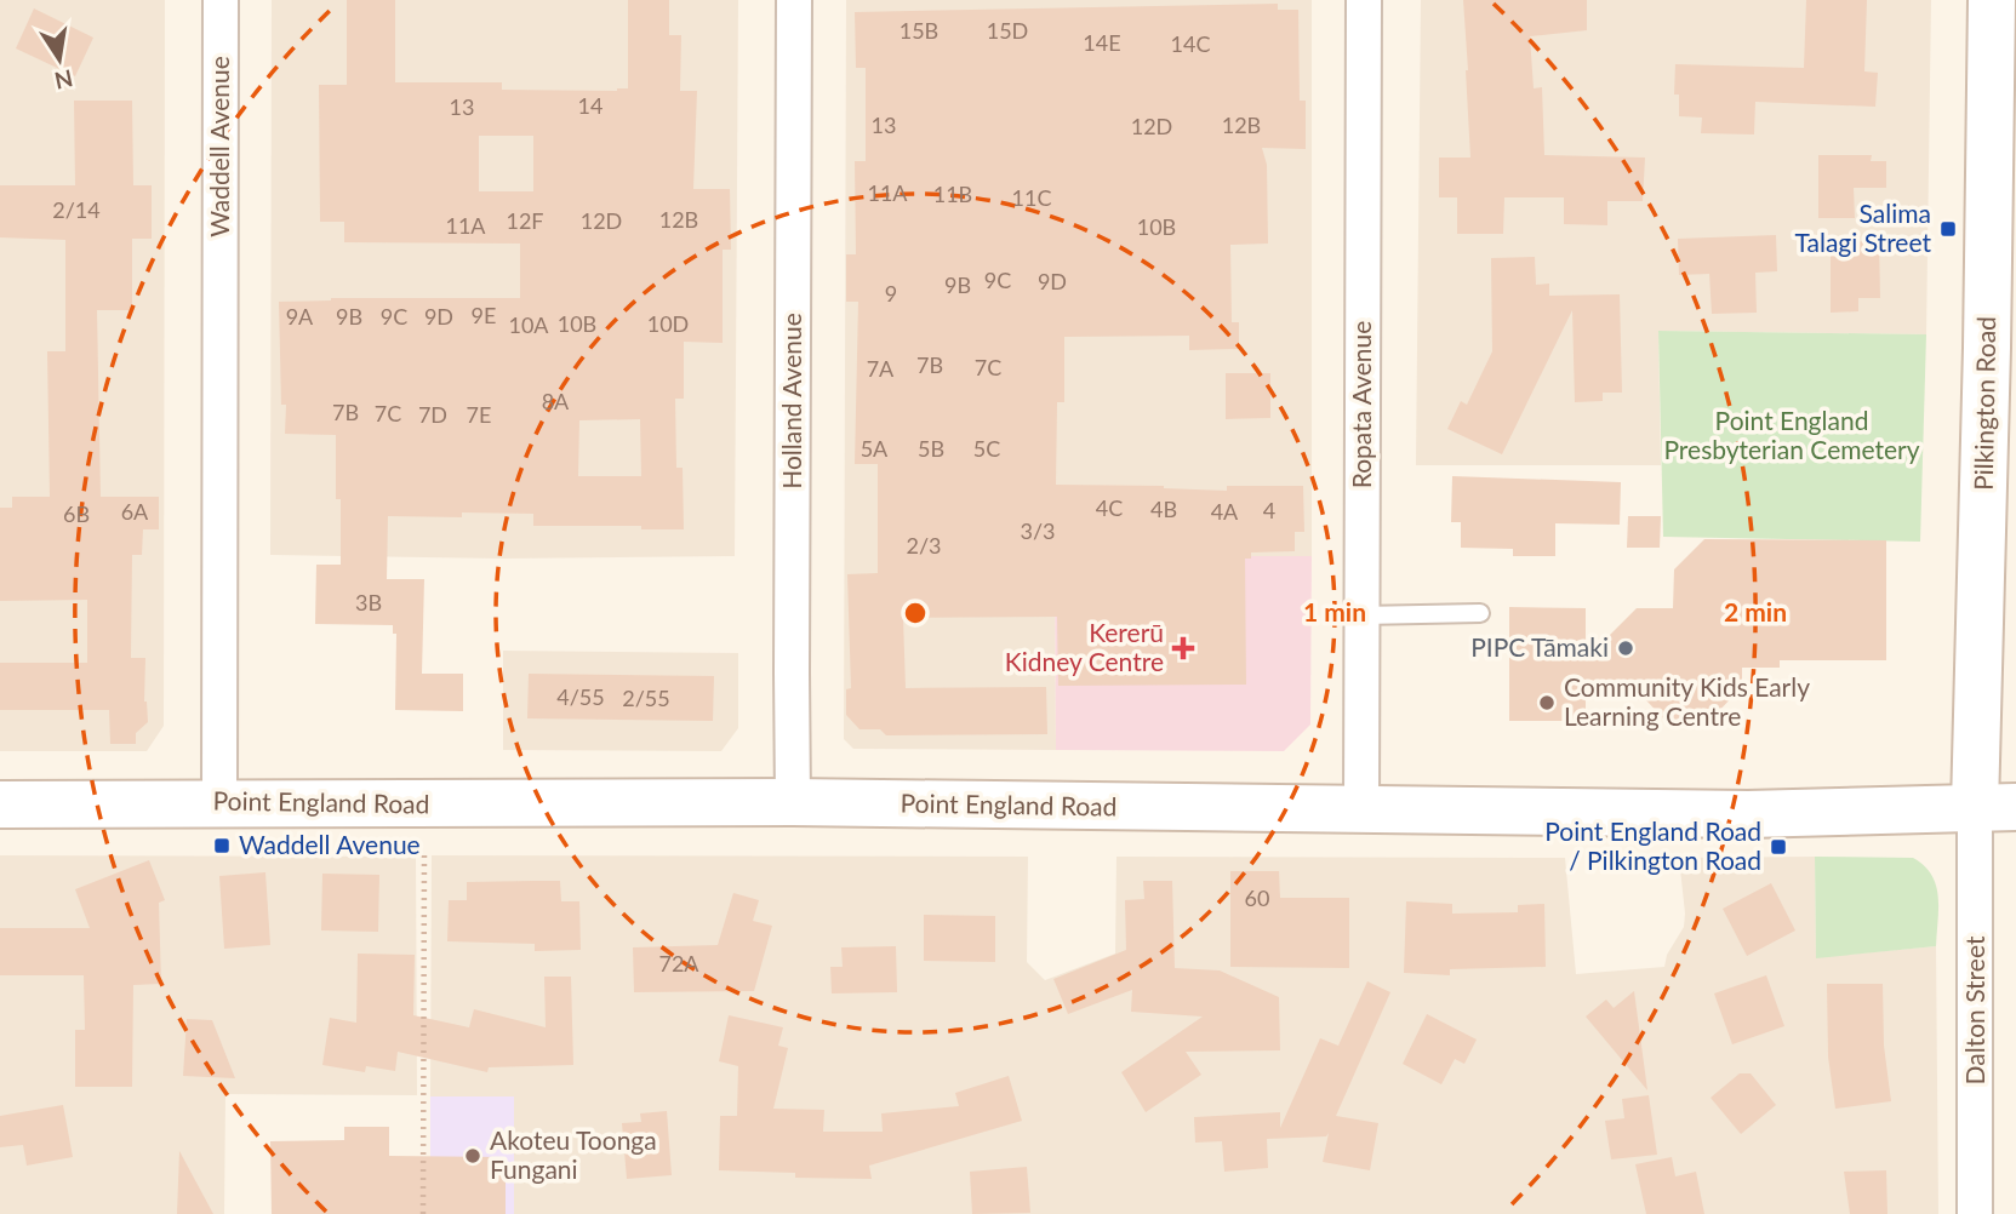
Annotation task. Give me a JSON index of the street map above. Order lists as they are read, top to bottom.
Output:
{
  "streets": {
    "street": [
      "Waddell Avenue",
      "Holland Avenue",
      "Pilkington Road",
      "Ropata Avenue",
      "Point England Road",
      "Dalton Street"
    ]
  },
  "crossings": [
    ["Waddell Avenue", "Point England Road"],
    ["Holland Avenue", "Point England Road"],
    ["Pilkington Road", "Point England Road"],
    ["Pilkington Road", "Dalton Street"],
    ["Ropata Avenue", "Point England Road"],
    ["Point England Road", "Dalton Street"]
  ],
  "parks": ["Point England Presbyterian Cemetery"],
  "places": {
    "transit": ["Salima Talagi Street", "Waddell Avenue", "Point England Road / Pilkington Road"],
    "health": ["Kererū Kidney Centre"],
    "other": ["PIPC Tāmaki", "Community Kids Early Learning Centre", "Akoteu Toonga Fungani"]
  },
  "house_numbers": [
    "15B",
    "15D",
    "14E",
    "14C",
    "14",
    "13",
    "13",
    "12B",
    "12D",
    "11A",
    "11B",
    "11C",
    "2/14",
    "12B",
    "12F",
    "12D",
    "11A",
    "10B",
    "9C",
    "9D",
    "9B",
    "9",
    "9E",
    "9A",
    "9B",
    "9C",
    "9D",
    "10B",
    "10D",
    "10A",
    "7B",
    "7C",
    "7A",
    "8A",
    "7B",
    "7C",
    "7D",
    "7E",
    "5A",
    "5B",
    "5C",
    "4C",
    "4B",
    "4",
    "6A",
    "4A",
    "6B",
    "3/3",
    "2/3",
    "3B",
    "4/55",
    "2/55",
    "60",
    "72A"
  ],
  "north": "bottom",
  "rings": ["1 min", "2 min"]
}
